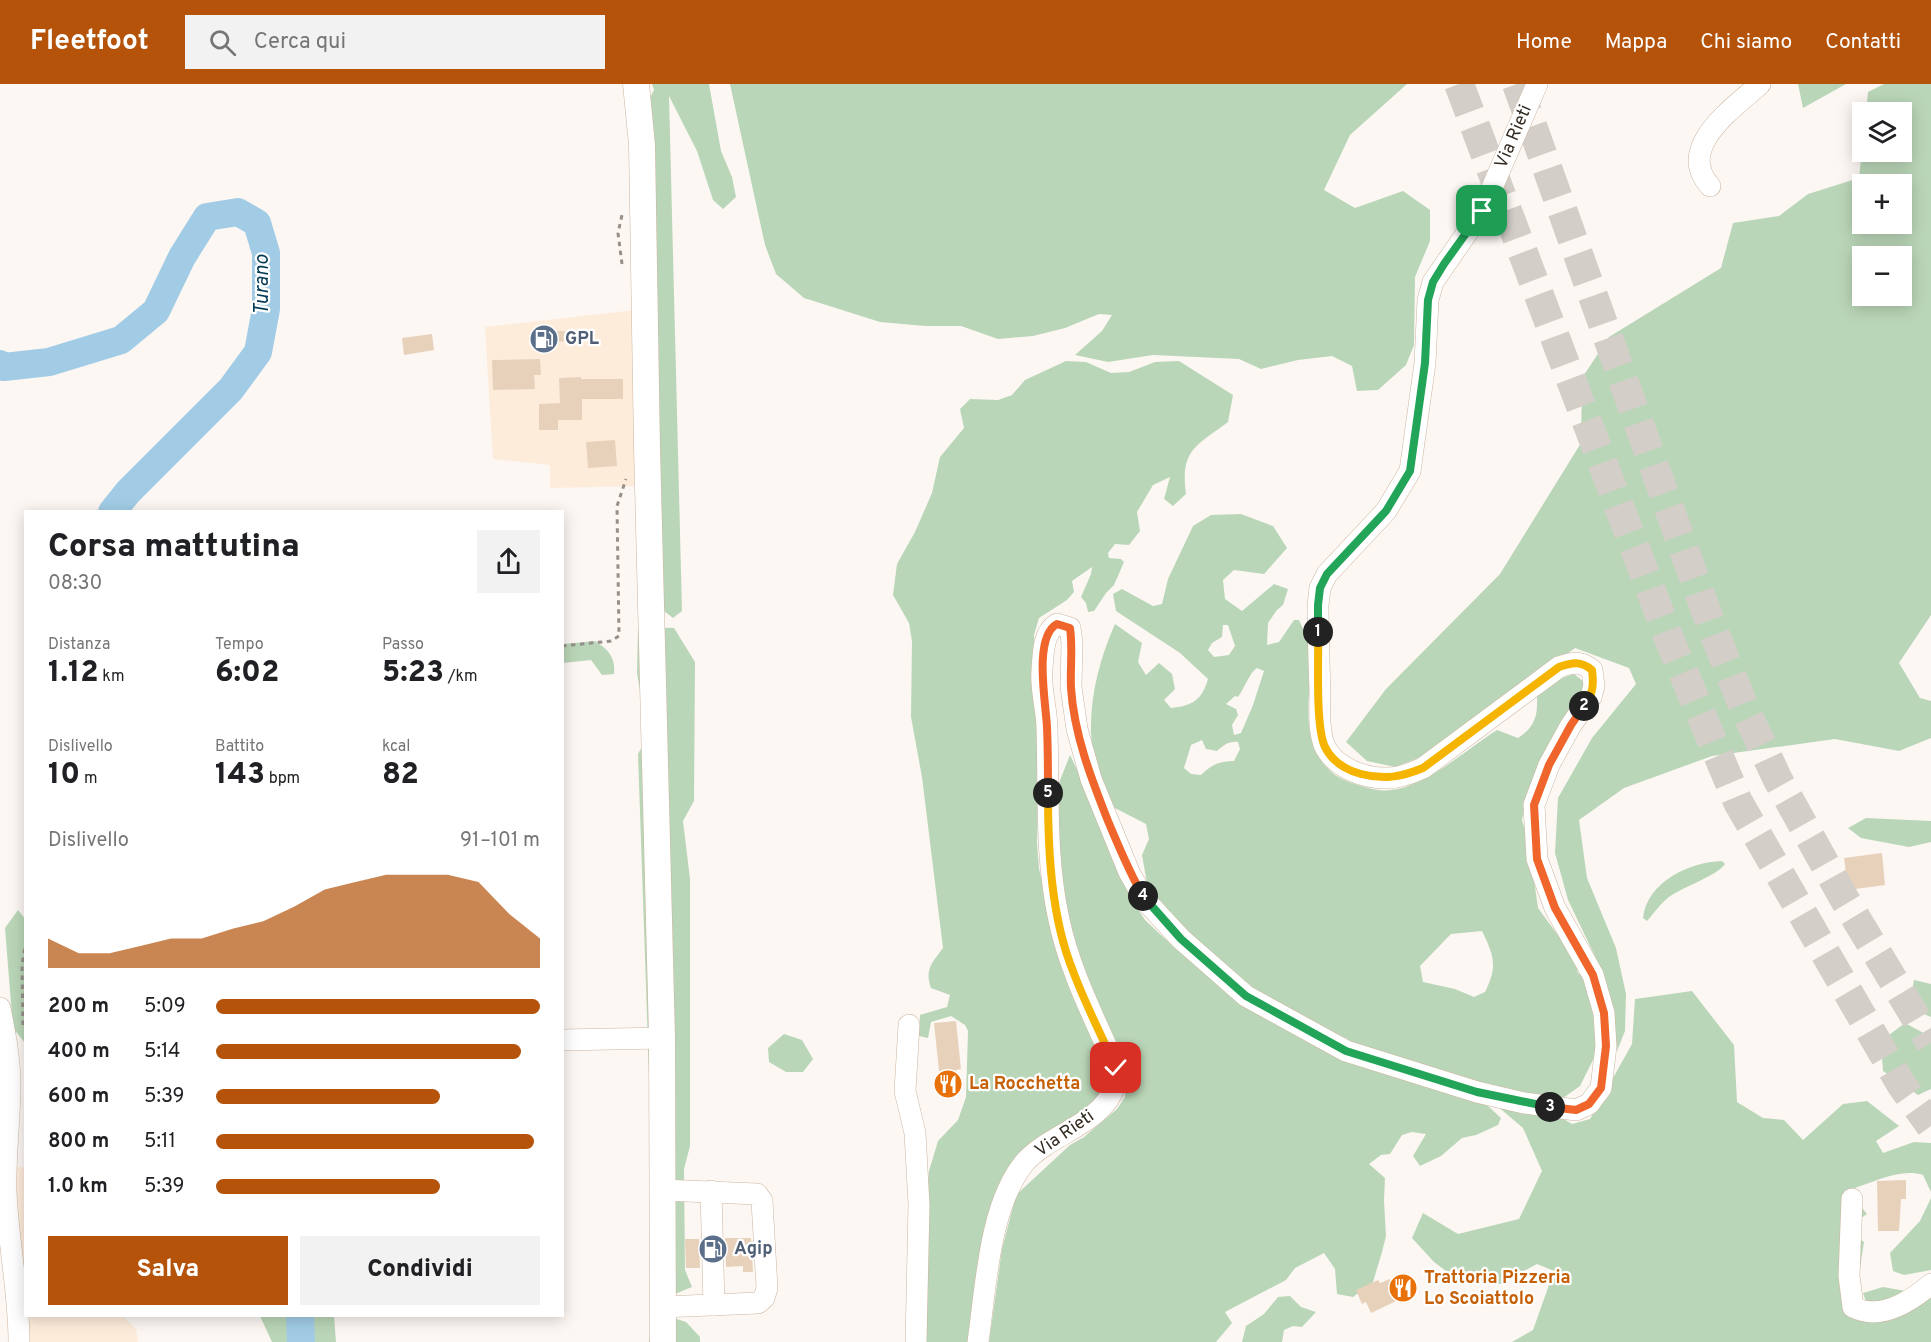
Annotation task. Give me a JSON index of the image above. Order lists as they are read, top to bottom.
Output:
{
  "streets": {
    "street": ["Via Rieti"]
  },
  "water": ["Turano"],
  "places": {
    "fuel station": ["GPL", "Agip"],
    "restaurant": ["La Rocchetta", "Trattoria Pizzeria Lo Scoiattolo"]
  },
  "page": {
    "header": "Fleetfoot",
    "search": "Cerca qui",
    "nav": [
      "Home",
      "Mappa",
      "Chi siamo",
      "Contatti"
    ],
    "map_buttons": ["+", "−"],
    "heading": ["Corsa mattutina", "08:30"],
    "stats": [
      ["Distanza", "1.12 km"],
      ["Tempo", "6:02"],
      ["Passo", "5:23 /km"],
      ["Dislivello", "10 m"],
      ["Battito", "143 bpm"],
      ["kcal", "82"]
    ],
    "pins": [
      "1",
      "2",
      "5",
      "4",
      "3"
    ],
    "chart": ["Dislivello", "91–101 m"],
    "list": [
      {
        "name": "200 m",
        "note": "5:09"
      },
      {
        "name": "400 m",
        "note": "5:14"
      },
      {
        "name": "600 m",
        "note": "5:39"
      },
      {
        "name": "800 m",
        "note": "5:11"
      },
      {
        "name": "1.0 km",
        "note": "5:39"
      }
    ],
    "buttons": ["Salva", "Condividi"]
  }
}
